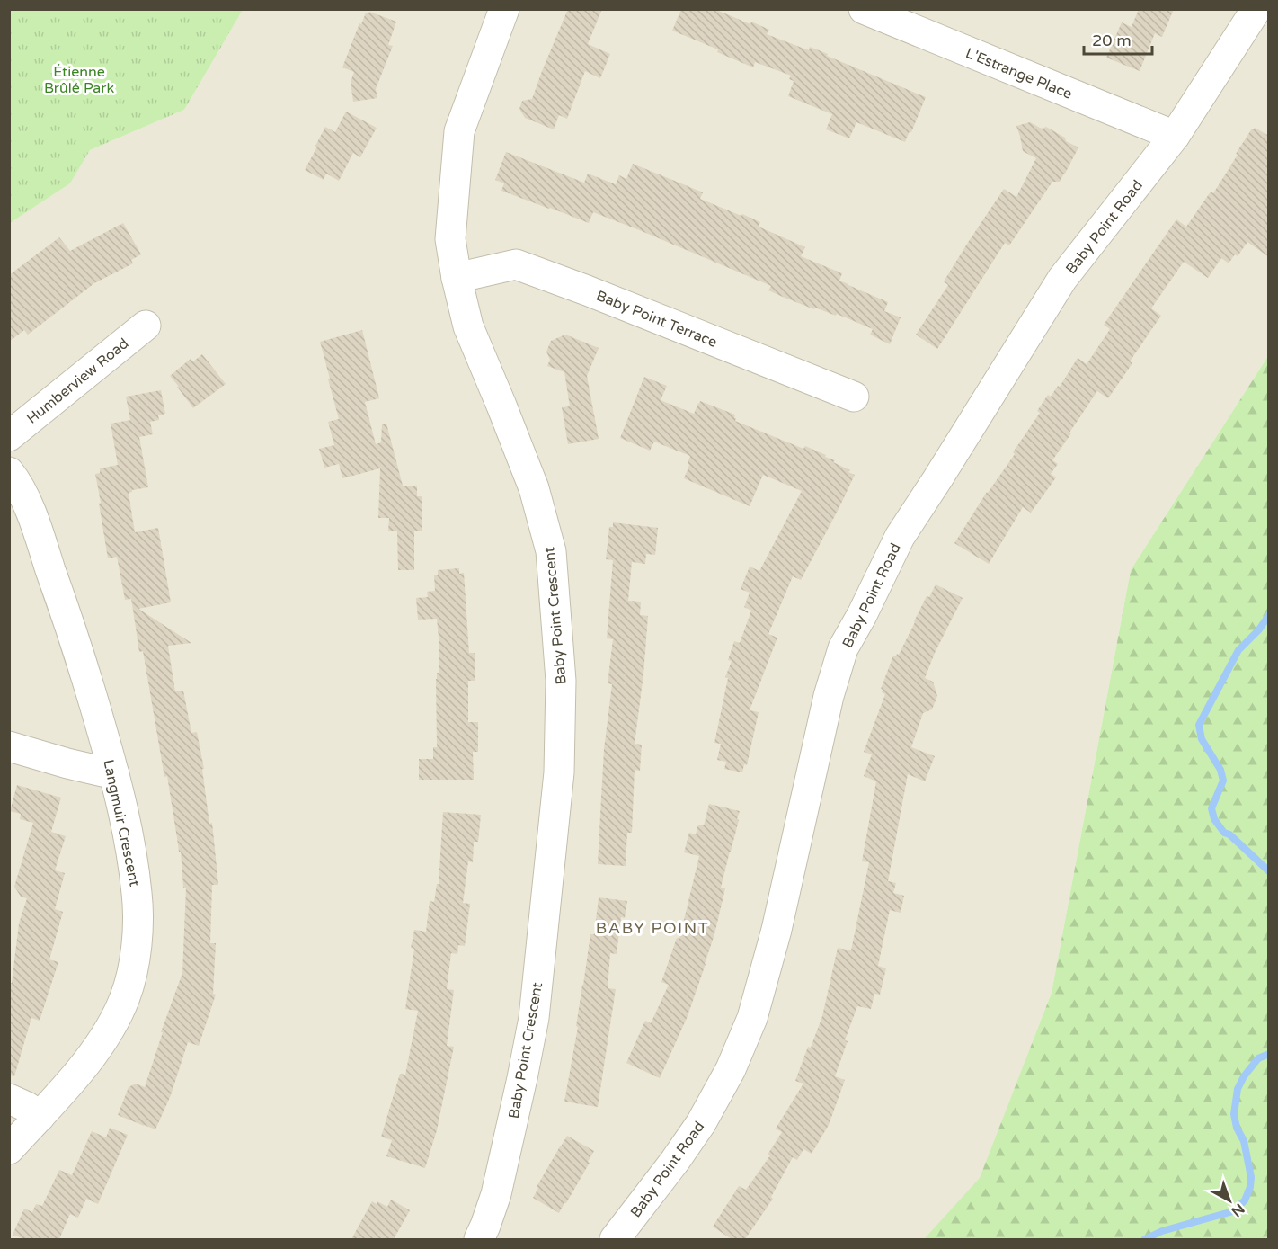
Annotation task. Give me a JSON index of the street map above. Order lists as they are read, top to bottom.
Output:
{
  "streets": {
    "street": [
      "L'Estrange Place",
      "Baby Point Road",
      "Baby Point Terrace",
      "Humberview Road",
      "Baby Point Crescent",
      "Langmuir Crescent"
    ]
  },
  "crossings": [
    ["L'Estrange Place", "Baby Point Road"],
    ["Baby Point Terrace", "Baby Point Crescent"]
  ],
  "districts": ["BABY POINT"],
  "parks": ["Étienne Brûlé Park"],
  "scale_bar": "20 m",
  "north": "bottom right"
}
